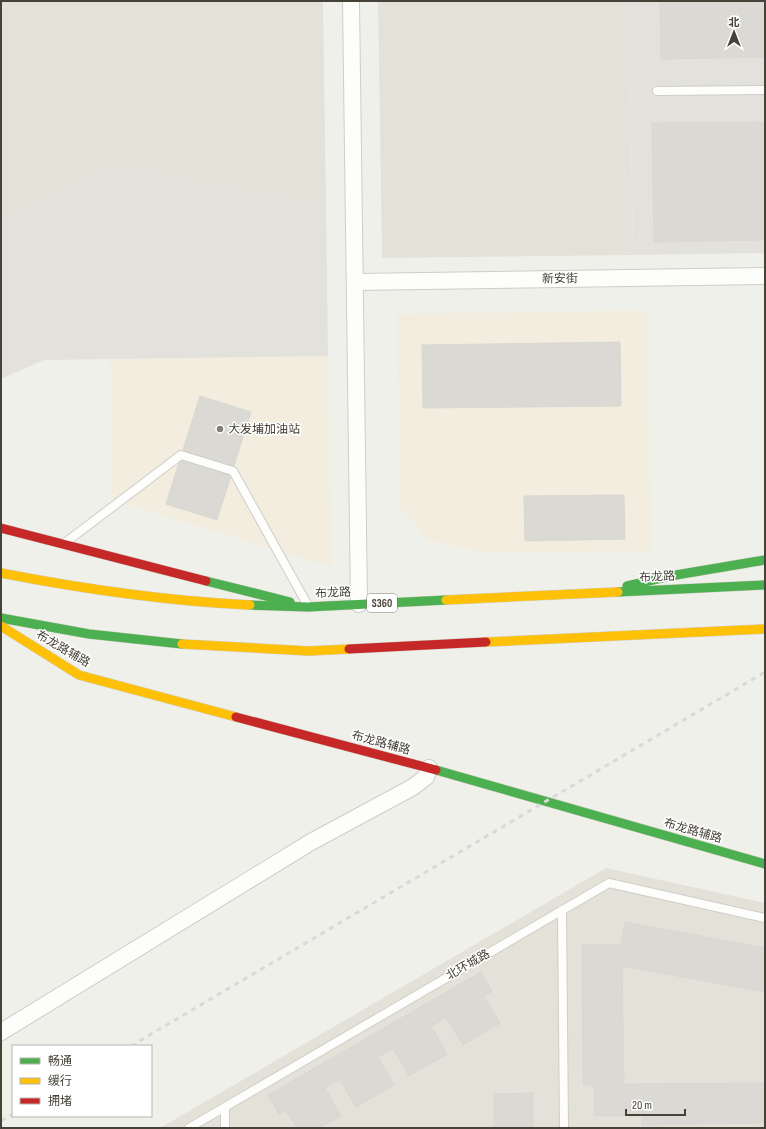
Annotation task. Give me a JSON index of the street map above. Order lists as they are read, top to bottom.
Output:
{
  "streets": {
    "main road": ["布龙路", "S360", "布龙路辅路"],
    "street": ["新安街"],
    "lane": ["北环城路"]
  },
  "places": ["大发埔加油站"],
  "legend": ["畅通", "缓行", "拥堵"],
  "scale_bar": "20 m",
  "north": "top"
}
